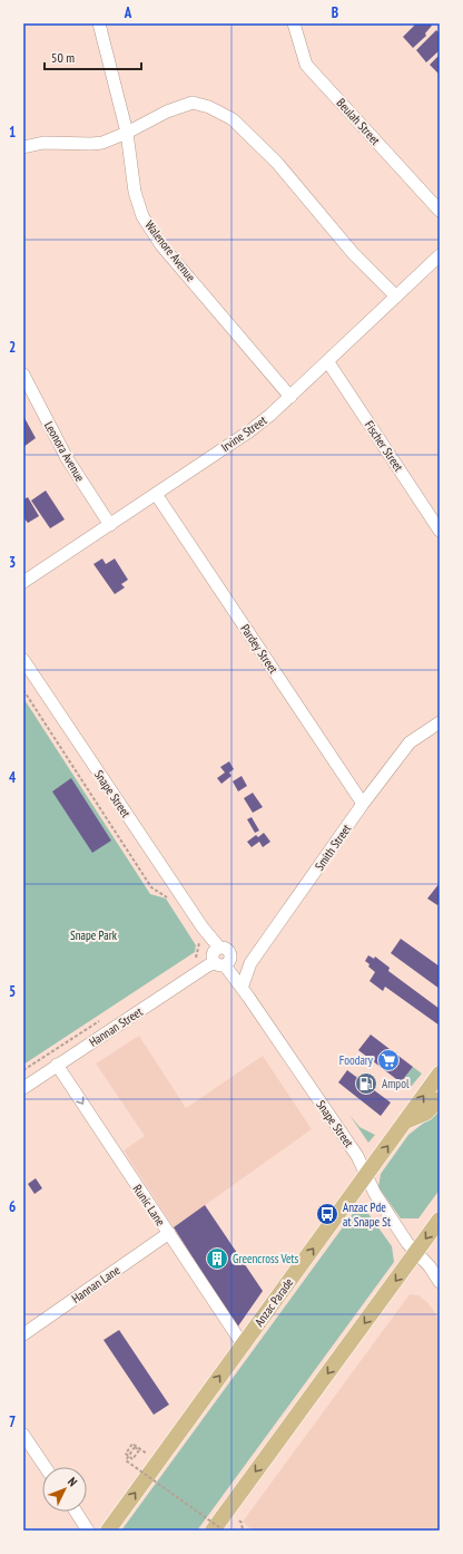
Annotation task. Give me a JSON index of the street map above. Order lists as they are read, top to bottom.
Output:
{
  "streets": {
    "main road": ["Anzac Parade"],
    "street": [
      "Beulah Street",
      "Walenore Avenue",
      "Irvine Street",
      "Fischer Street",
      "Leonora Avenue",
      "Pardey Street",
      "Snape Street",
      "Smith Street",
      "Hannan Street",
      "Runic Lane",
      "Hannan Lane"
    ]
  },
  "crossings": [
    ["Walenore Avenue", "Irvine Street"],
    ["Irvine Street", "Fischer Street"],
    ["Irvine Street", "Leonora Avenue"],
    ["Irvine Street", "Pardey Street"],
    ["Pardey Street", "Smith Street"],
    ["Snape Street", "Smith Street"],
    ["Snape Street", "Hannan Street"],
    ["Snape Street", "Anzac Parade"],
    ["Hannan Street", "Runic Lane"],
    ["Runic Lane", "Hannan Lane"],
    ["Runic Lane", "Anzac Parade"]
  ],
  "one_way": ["Runic Lane"],
  "parks": ["Snape Park"],
  "places": {
    "supermarket": ["Foodary"],
    "fuel station": ["Ampol"],
    "bus stop": ["Anzac Pde at Snape St"],
    "building": ["Greencross Vets"]
  },
  "scale_bar": "50 m",
  "north": "top right",
  "grid": {
    "columns": ["A", "B"],
    "rows": [
      "1",
      "2",
      "3",
      "4",
      "5",
      "6",
      "7"
    ]
  }
}
